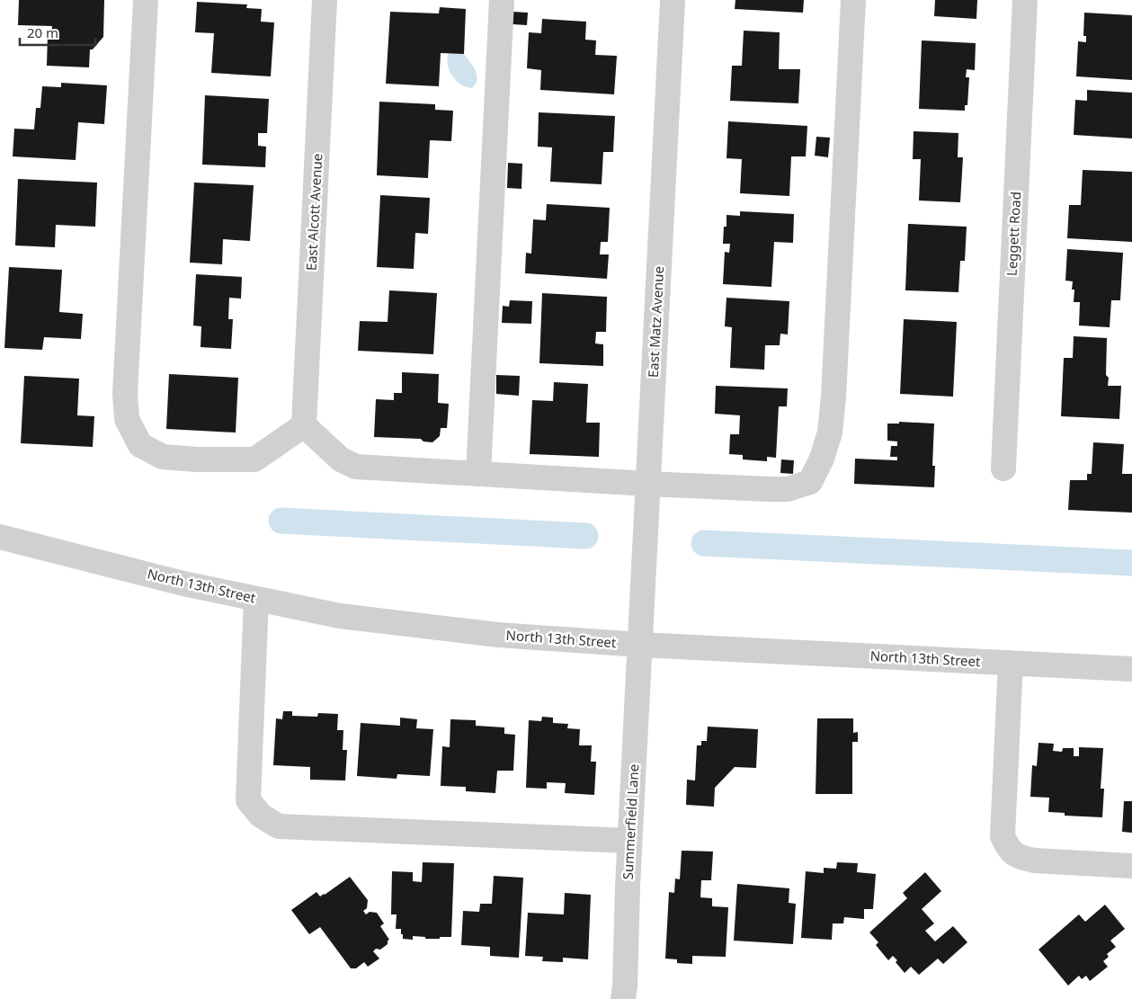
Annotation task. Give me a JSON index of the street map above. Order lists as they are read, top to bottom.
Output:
{
  "streets": {
    "street": [
      "East Alcott Avenue",
      "Leggett Road",
      "East Matz Avenue",
      "North 13th Street",
      "Summerfield Lane"
    ]
  },
  "crossings": [
    ["East Matz Avenue", "North 13th Street"],
    ["East Matz Avenue", "Summerfield Lane"],
    ["North 13th Street", "Summerfield Lane"]
  ],
  "scale_bar": "20 m"
}
